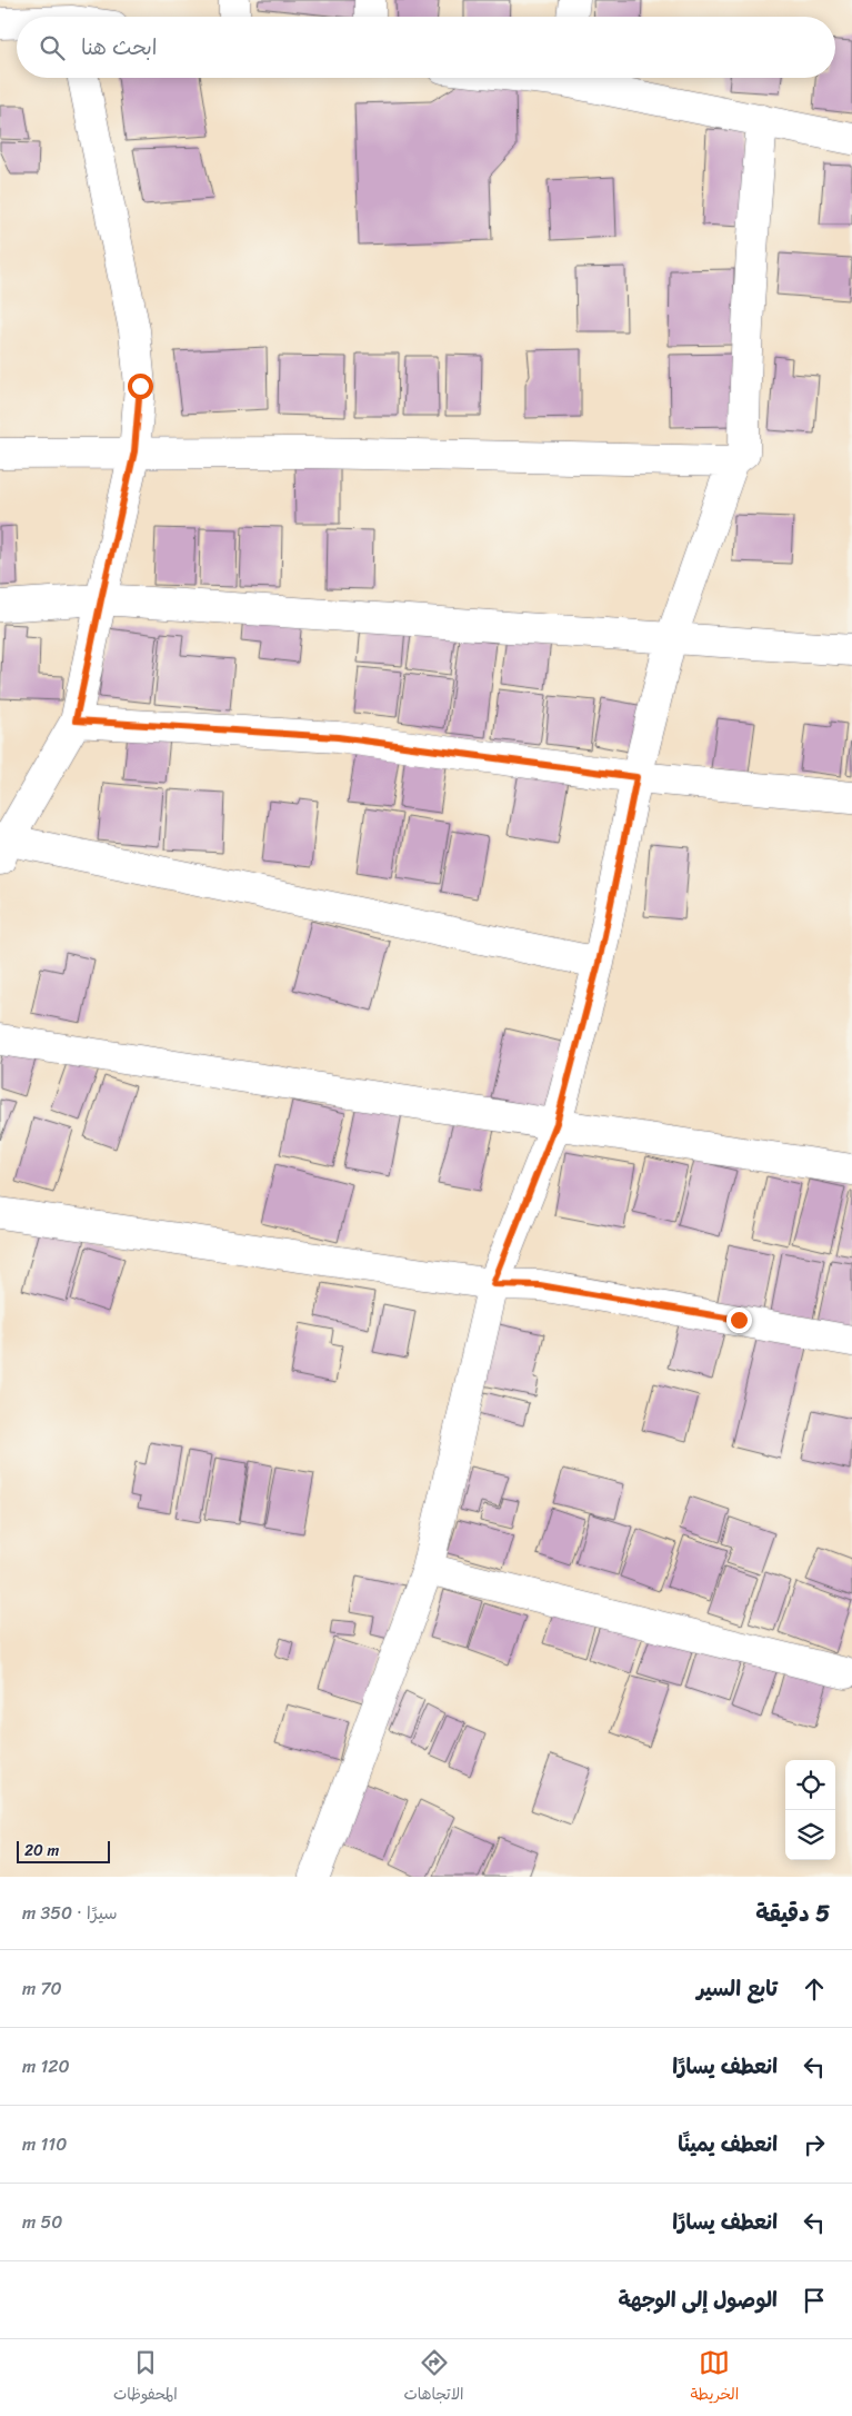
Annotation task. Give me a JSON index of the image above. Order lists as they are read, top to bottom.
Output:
{
  "scale_bar": "20 m",
  "page": {
    "search": "ابحث هنا",
    "scale": "20 m",
    "heading": ["5 دقيقة", "سيرًا · 350 m"],
    "list": [
      ["تابع السير", "70 m"],
      ["انعطف يسارًا", "120 m"],
      ["انعطف يمينًا", "110 m"],
      ["انعطف يسارًا", "50 m"],
      "الوصول إلى الوجهة"
    ],
    "nav": ["الخريطة", "الاتجاهات", "المحفوظات"]
  }
}
